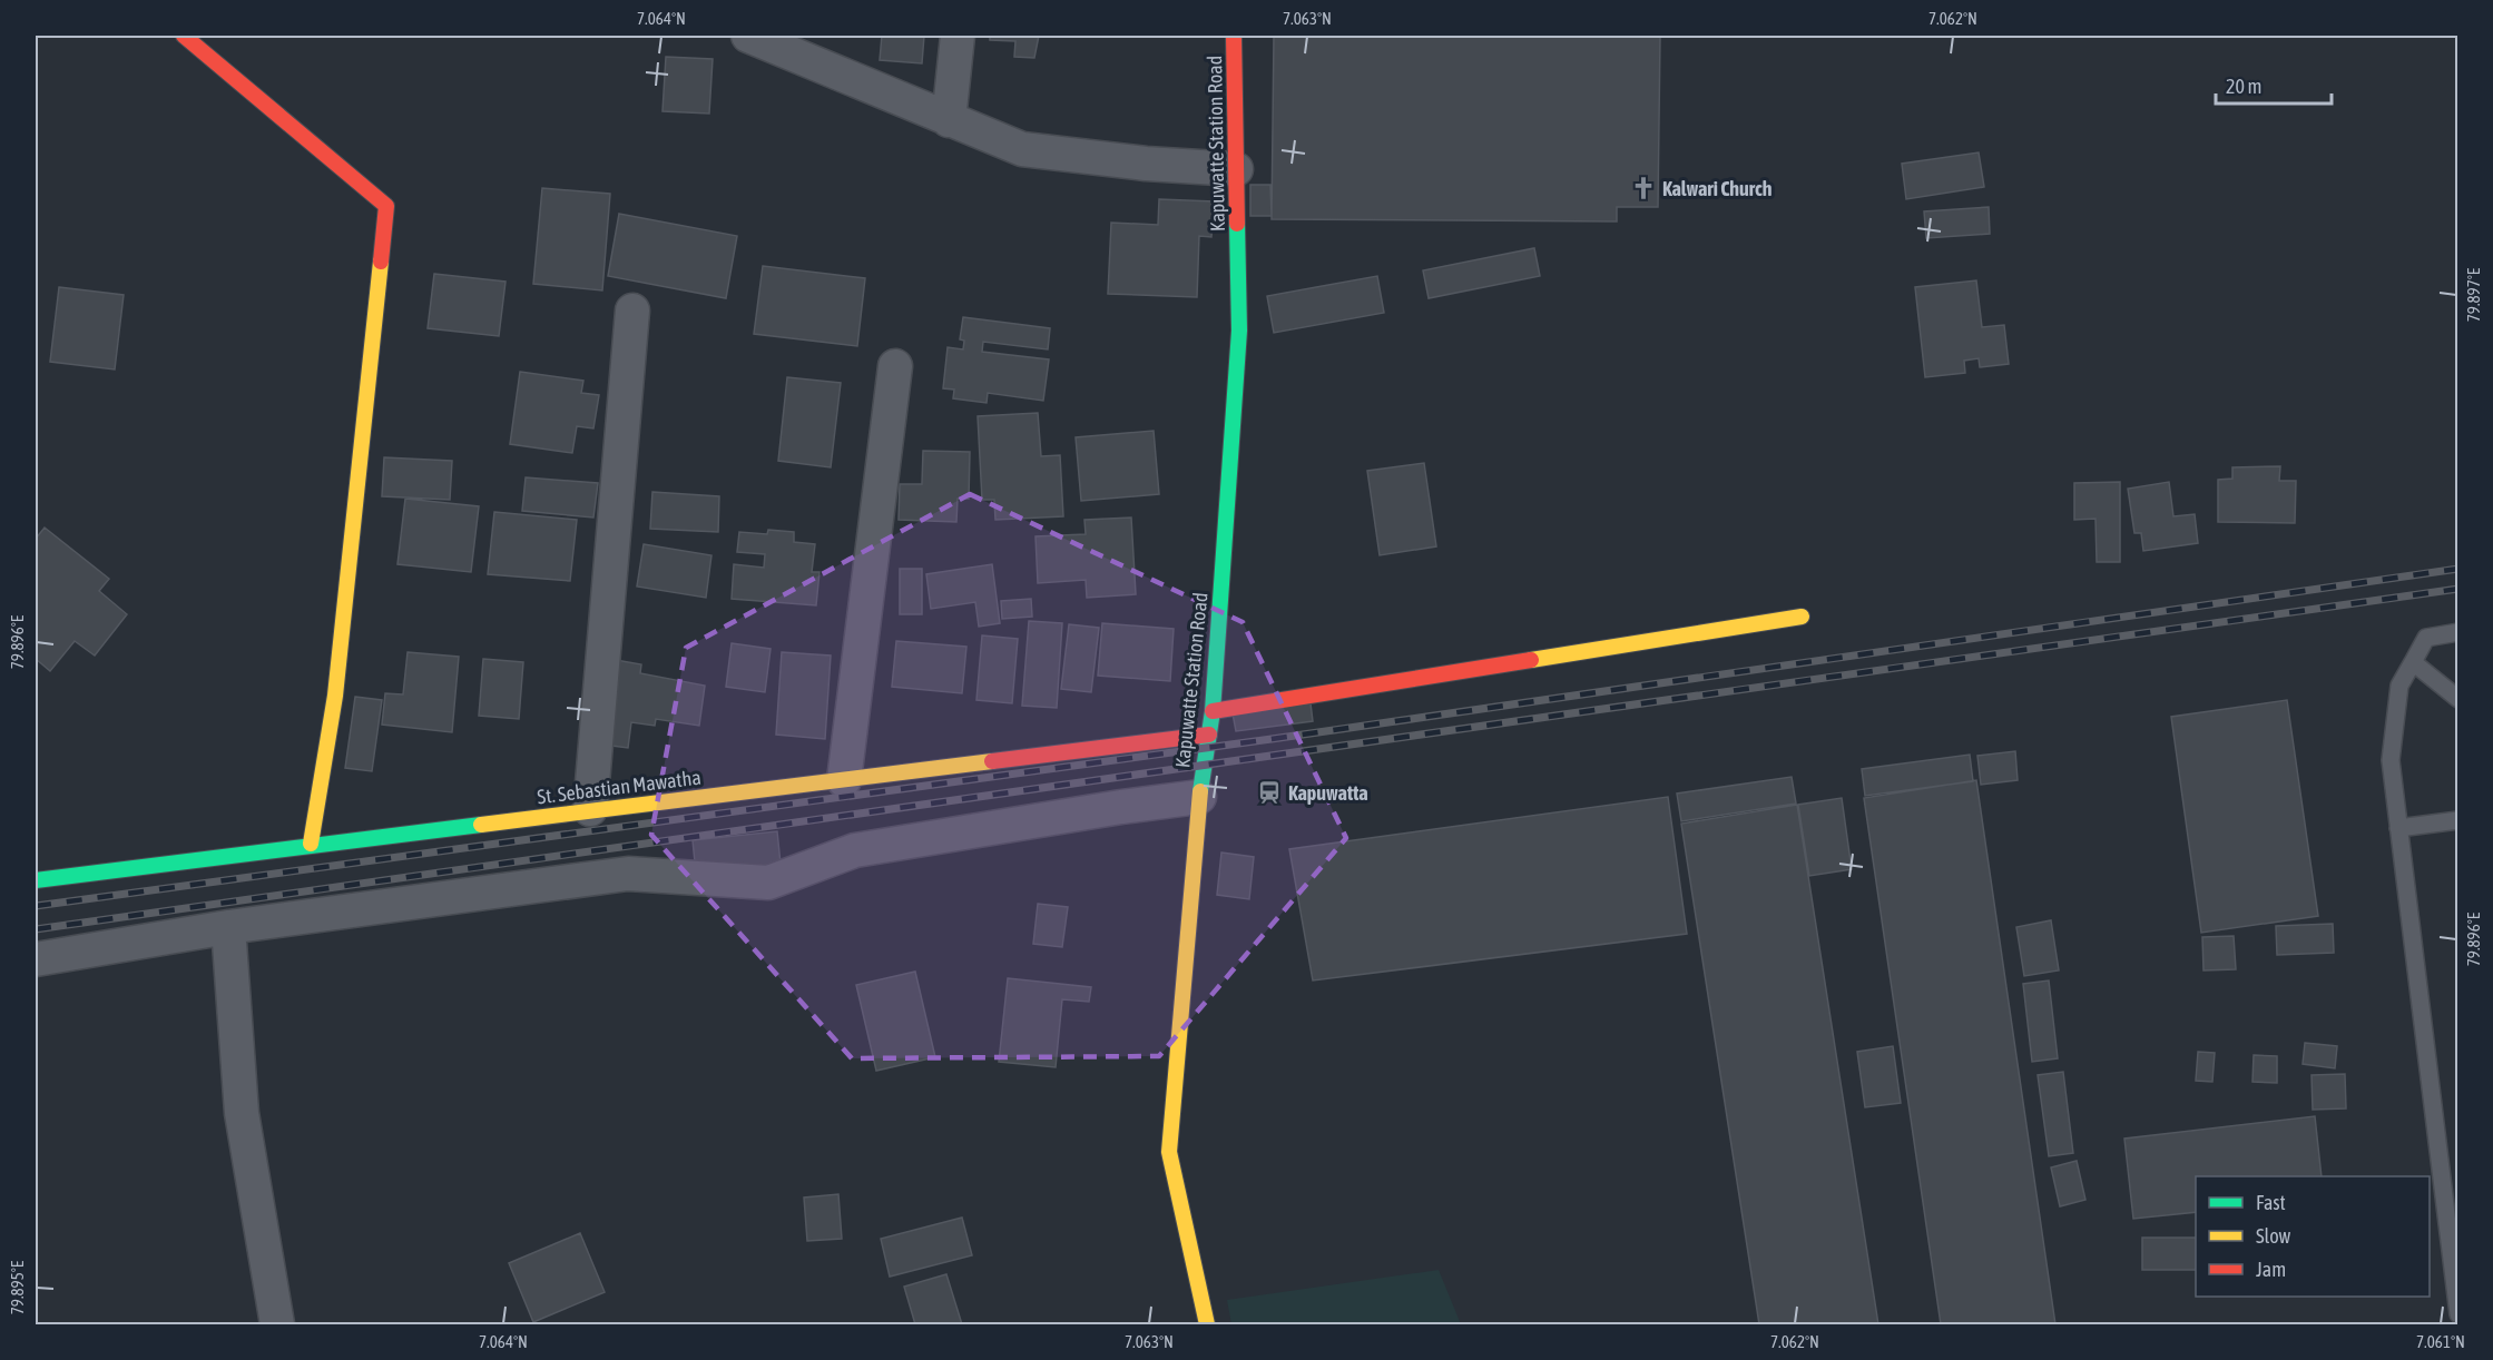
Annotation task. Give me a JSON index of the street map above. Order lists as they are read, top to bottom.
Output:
{
  "streets": {
    "street": ["Kapuwatte Station Road", "St. Sebastian Mawatha"]
  },
  "crossings": [
    ["Kapuwatte Station Road", "St. Sebastian Mawatha"]
  ],
  "places": {
    "church": ["Kalwari Church"],
    "station": ["Kapuwatta"]
  },
  "legend": ["Fast", "Slow", "Jam"],
  "scale_bar": "20 m",
  "coordinates": [
    "7.064°N",
    "7.063°N",
    "7.062°N",
    "79.897°E",
    "79.896°E",
    "79.895°E",
    "7.061°N"
  ]
}
